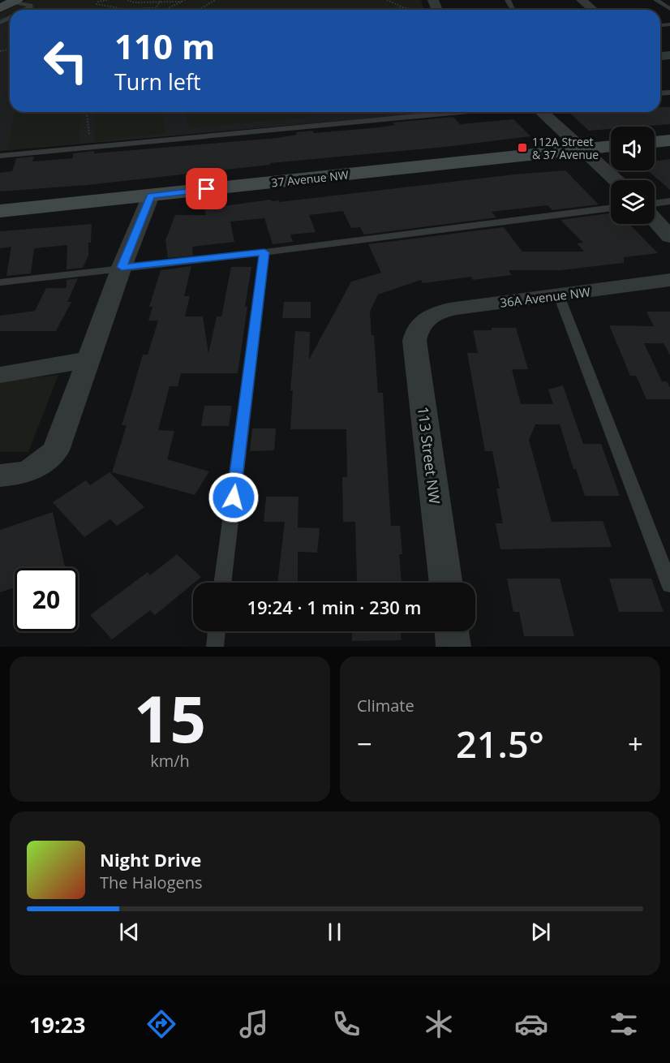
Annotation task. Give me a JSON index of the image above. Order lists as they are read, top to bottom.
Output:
{
  "streets": {
    "street": ["37 Avenue NW", "36A Avenue NW", "113 Street NW"]
  },
  "crossings": [
    ["36A Avenue NW", "113 Street NW"]
  ],
  "places": {
    "transit": ["112A Street & 37 Avenue"]
  },
  "page": {
    "turn": ["110 m", "Turn left"],
    "limit": "20",
    "trip": "19:24 · 1 min · 230 m",
    "tile": [
      ["15", "km/h"],
      "Climate"
    ],
    "heat": ["−", "21.5°", "+"],
    "song": ["Night Drive", "The Halogens"],
    "tabs": "19:23"
  }
}
